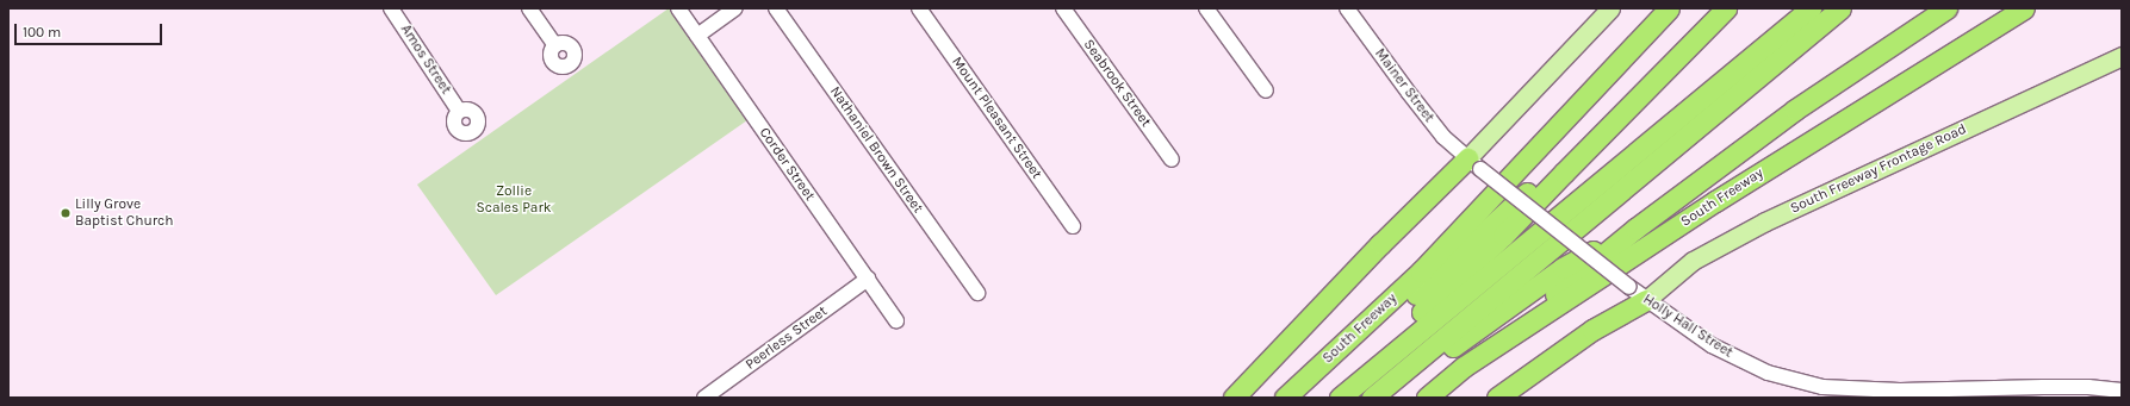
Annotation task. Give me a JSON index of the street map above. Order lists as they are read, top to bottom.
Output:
{
  "streets": {
    "highway": ["South Freeway"],
    "main road": ["South Freeway Frontage Road"],
    "street": [
      "Amos Street",
      "Seabrook Street",
      "Mainer Street",
      "Mount Pleasant Street",
      "Nathaniel Brown Street",
      "Corder Street",
      "Holly Hall Street",
      "Peerless Street"
    ]
  },
  "crossings": [
    ["Mainer Street", "Holly Hall Street"],
    ["Corder Street", "Peerless Street"],
    ["South Freeway Frontage Road", "Holly Hall Street"]
  ],
  "parks": ["Zollie Scales Park"],
  "places": ["Lilly Grove Baptist Church"],
  "scale_bar": "100 m"
}
